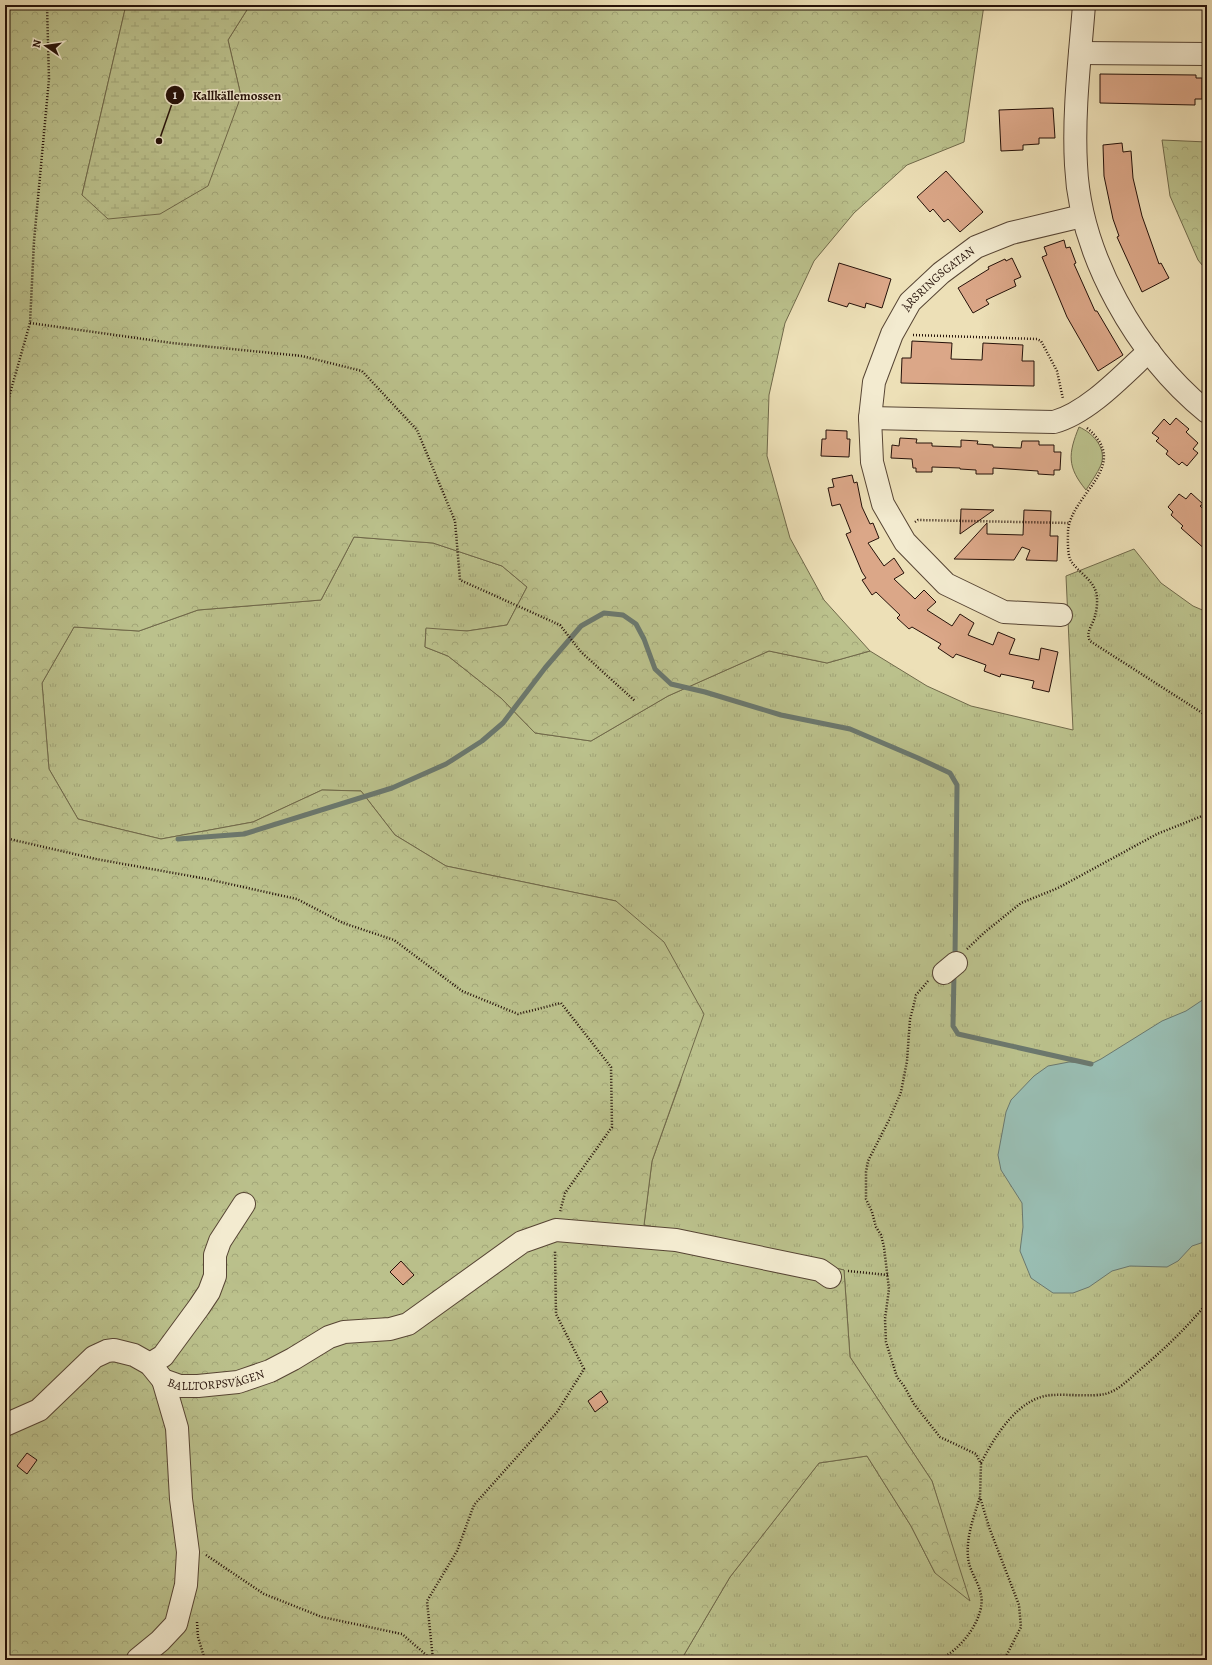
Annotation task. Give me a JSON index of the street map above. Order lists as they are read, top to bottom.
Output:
{
  "streets": {
    "street": ["ÅRSRINGSGATAN", "BALLTORPSVÄGEN"]
  },
  "places": ["Kallkällemossen"],
  "north": "left"
}
